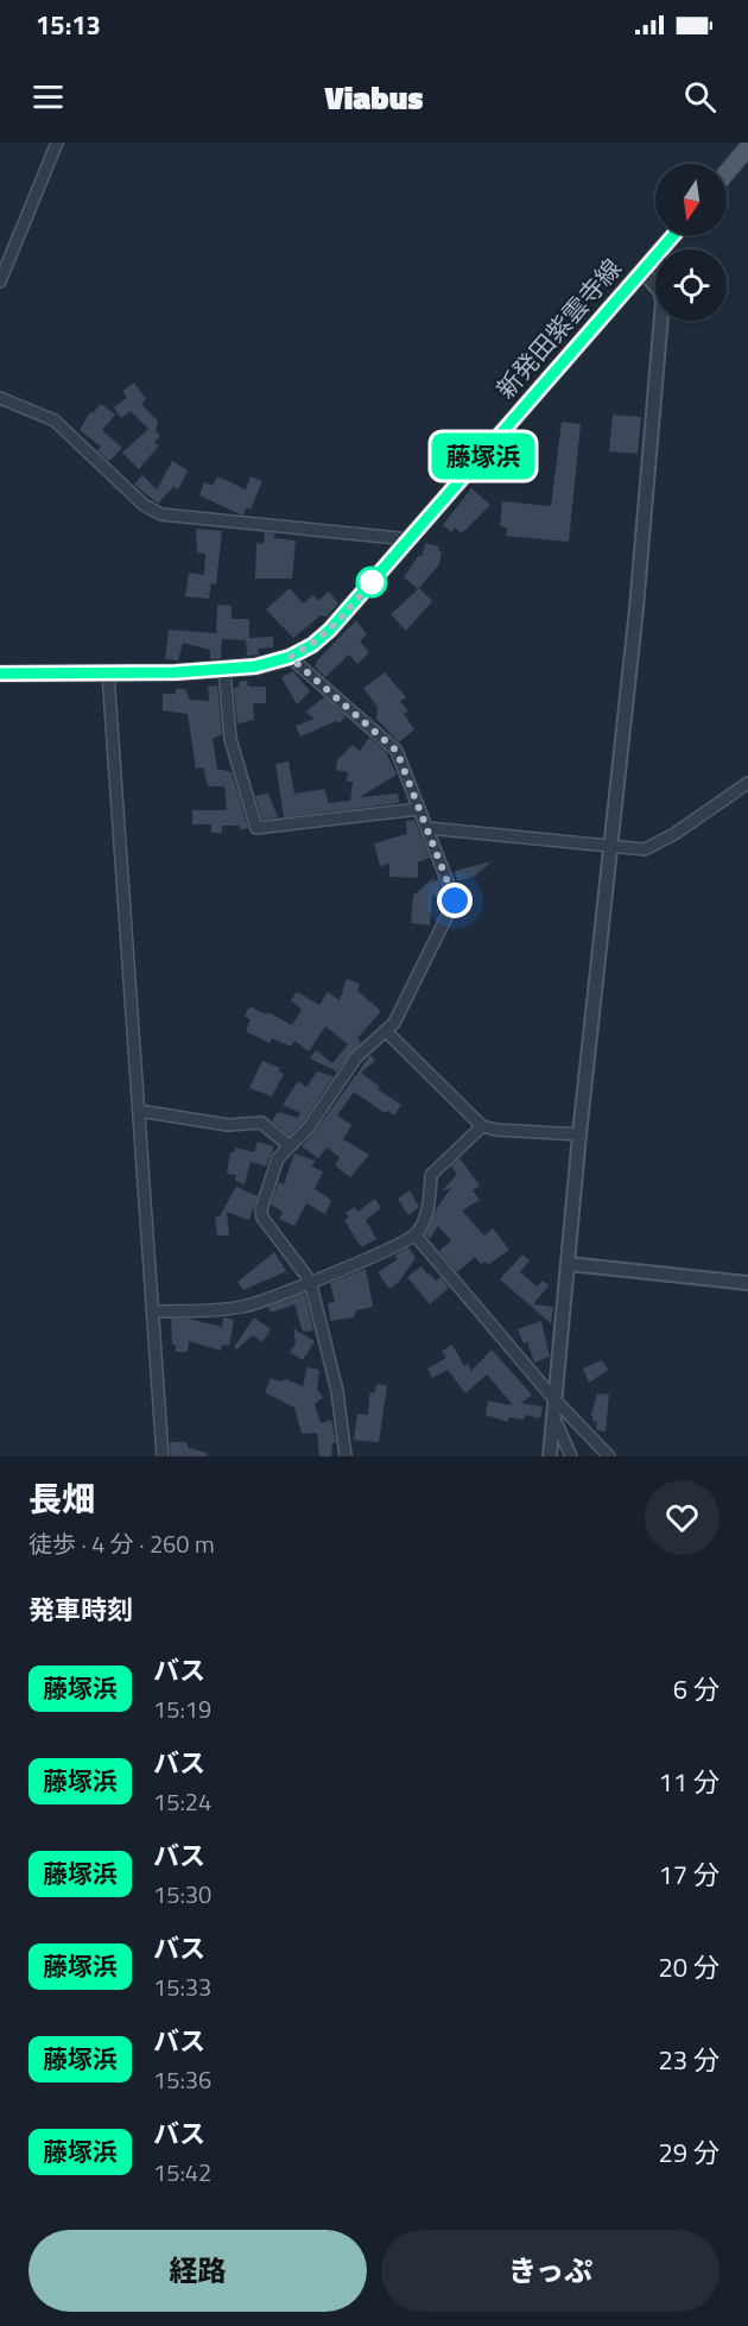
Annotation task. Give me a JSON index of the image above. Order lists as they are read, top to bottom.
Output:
{
  "streets": {
    "main road": ["新発田紫雲寺線"]
  },
  "lines": ["bus line 藤塚浜"],
  "north": "bottom",
  "page": {
    "status": "15:13",
    "header": "Viabus",
    "on_map": "藤塚浜",
    "heading": [
      ["長畑", "徒歩 · 4 分 · 260 m"],
      "発車時刻"
    ],
    "list": [
      {
        "mark": "藤塚浜",
        "name": "バス",
        "note": "15:19",
        "value": "6 分"
      },
      {
        "mark": "藤塚浜",
        "name": "バス",
        "note": "15:24",
        "value": "11 分"
      },
      {
        "mark": "藤塚浜",
        "name": "バス",
        "note": "15:30",
        "value": "17 分"
      },
      {
        "mark": "藤塚浜",
        "name": "バス",
        "note": "15:33",
        "value": "20 分"
      },
      {
        "mark": "藤塚浜",
        "name": "バス",
        "note": "15:36",
        "value": "23 分"
      },
      {
        "mark": "藤塚浜",
        "name": "バス",
        "note": "15:42",
        "value": "29 分"
      }
    ],
    "buttons": ["経路", "きっぷ"]
  }
}
